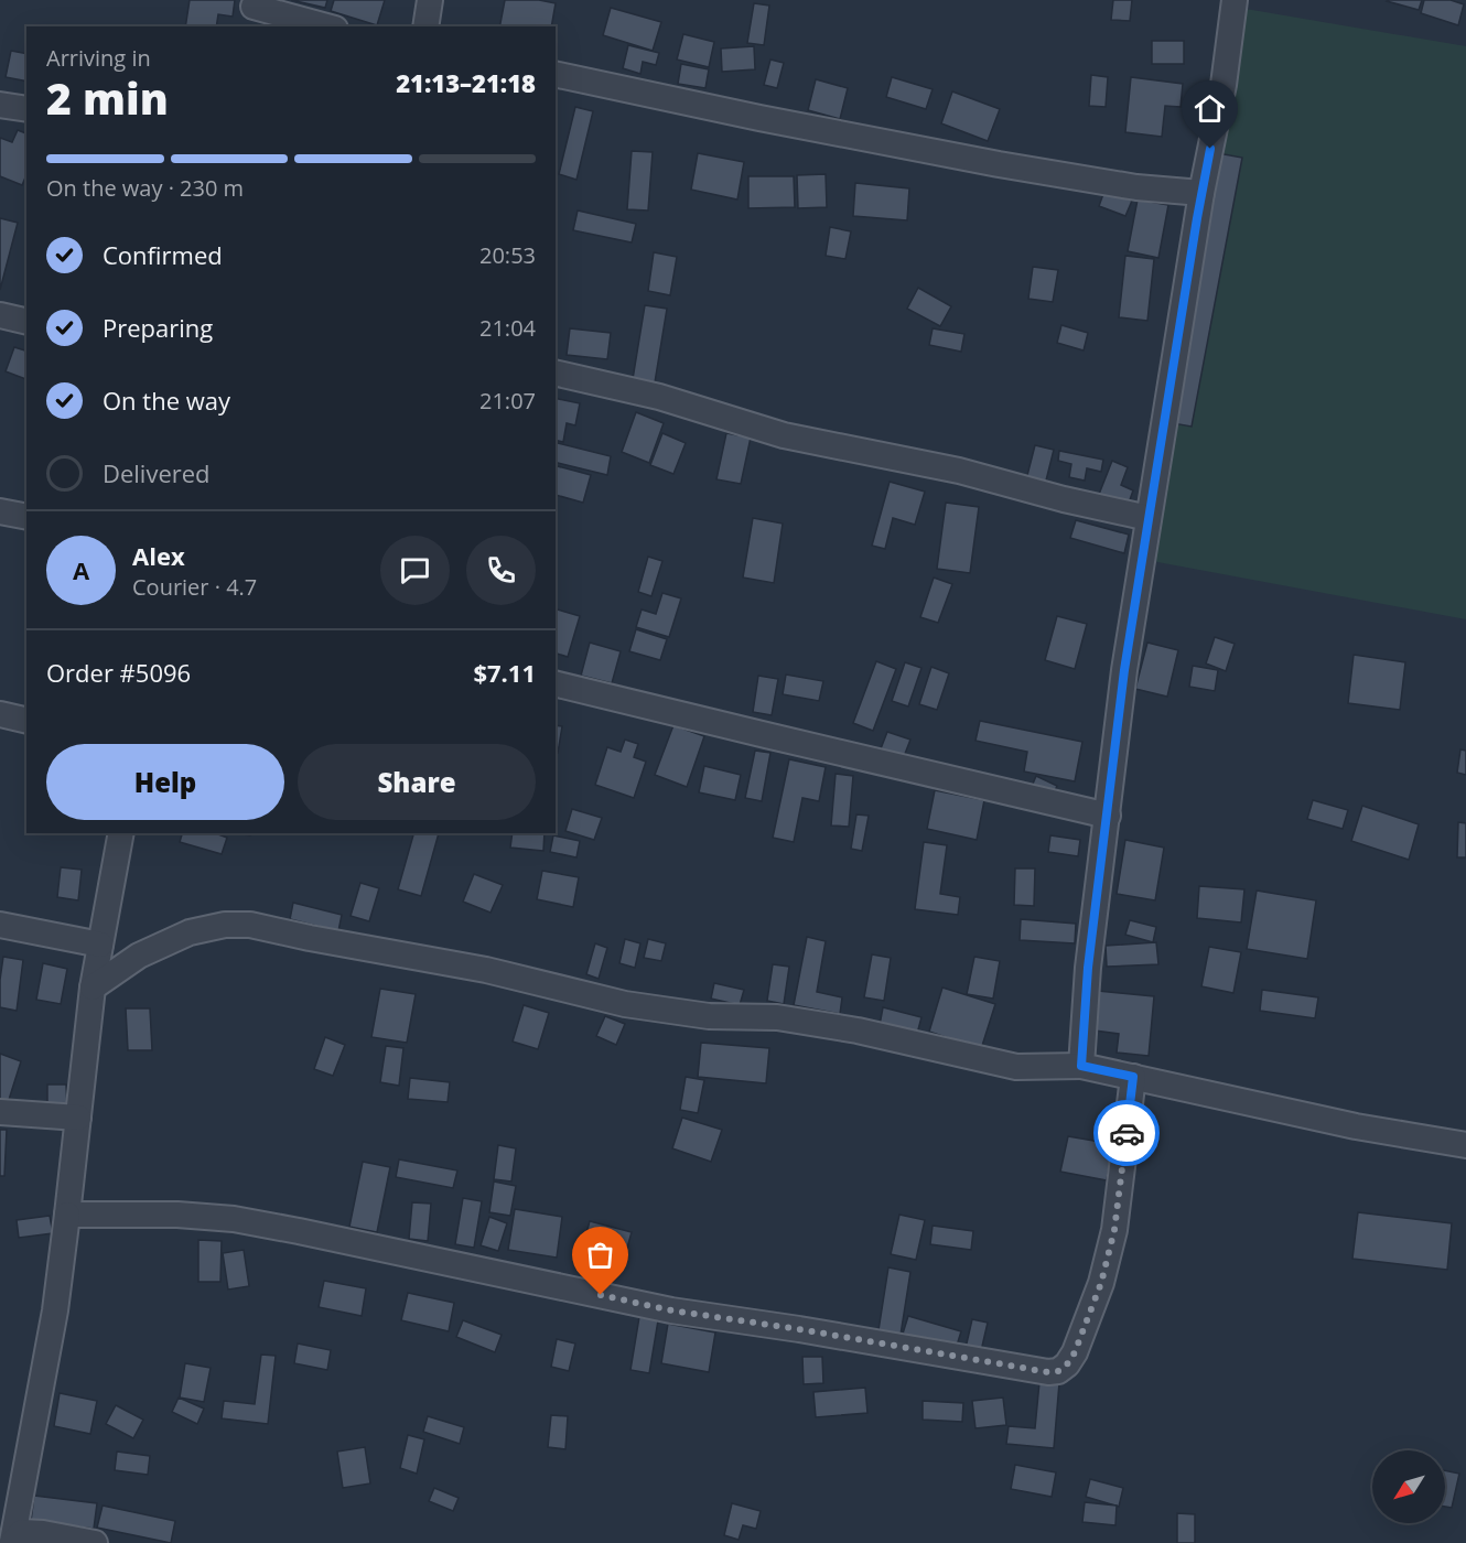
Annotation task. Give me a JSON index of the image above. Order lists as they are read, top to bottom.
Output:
{
  "north": "bottom left",
  "page": {
    "heading": ["2 min", "Arriving in", "21:13–21:18"],
    "panel": [
      "Alex",
      "Courier · 4.7",
      "Order #5096",
      "$7.11"
    ],
    "bar": "On the way · 230 m",
    "list": [
      ["Confirmed", "20:53"],
      ["Preparing", "21:04"],
      ["On the way", "21:07"],
      "Delivered"
    ],
    "round": "A",
    "buttons": ["Help", "Share"]
  }
}
